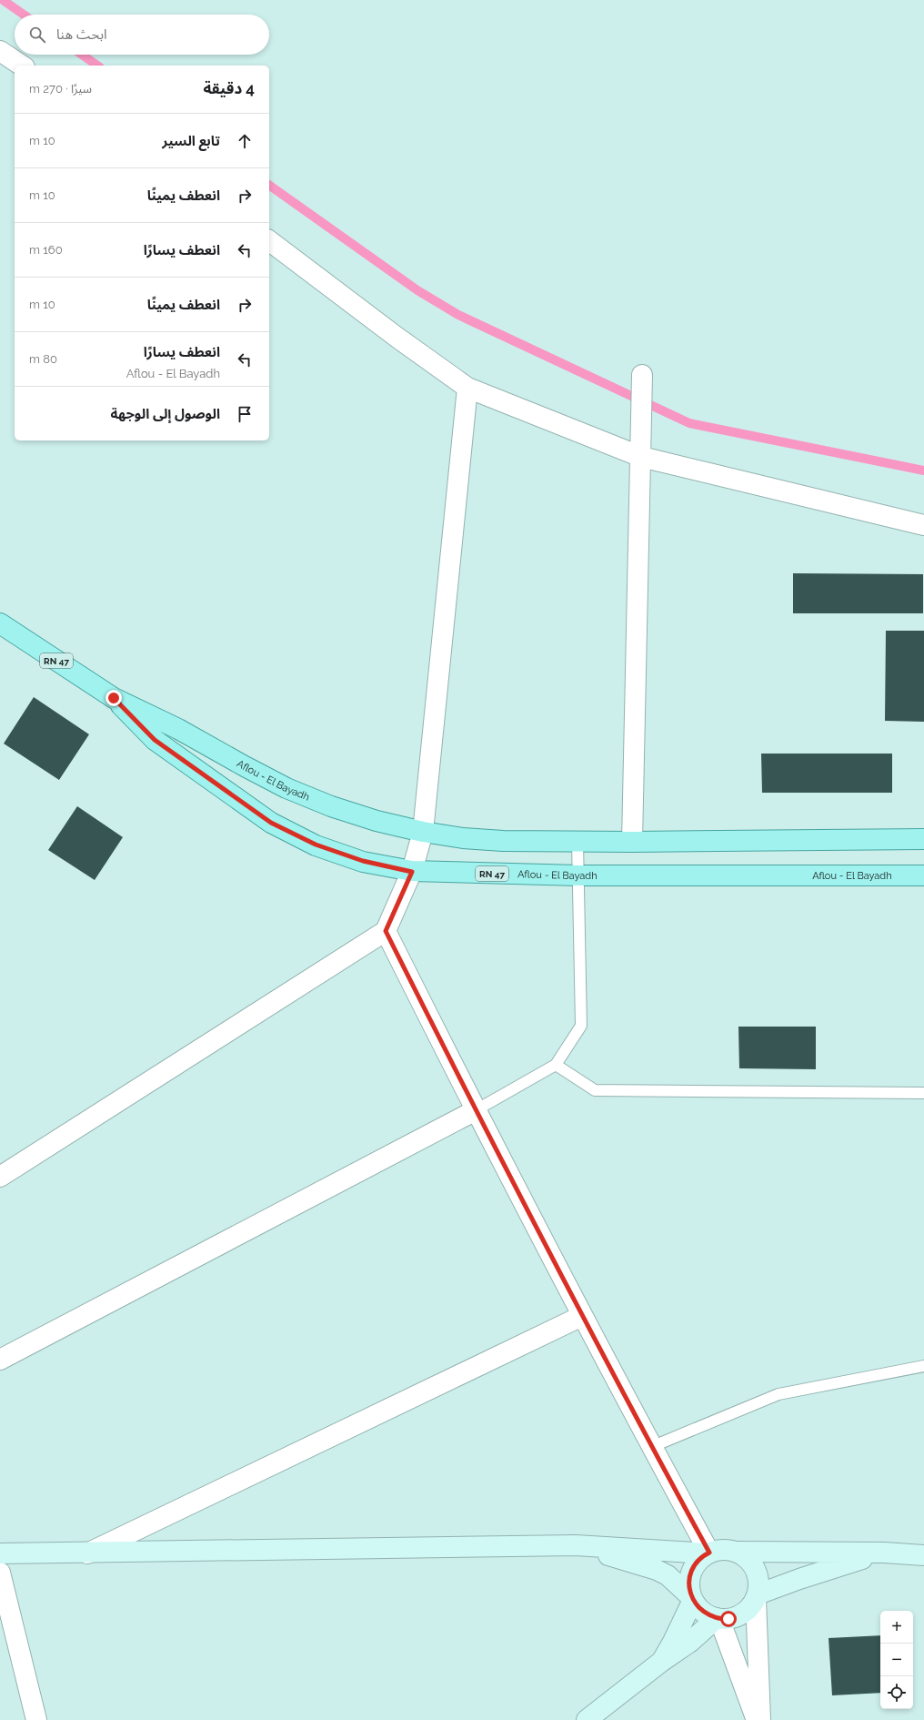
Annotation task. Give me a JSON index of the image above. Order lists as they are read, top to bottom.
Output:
{
  "streets": {
    "main road": ["RN 47", "Aflou - El Bayadh"]
  },
  "page": {
    "search": "ابحث هنا",
    "heading": ["4 دقيقة", "سيرًا · 270 m"],
    "list": [
      ["تابع السير", "10 m"],
      ["انعطف يمينًا", "10 m"],
      ["انعطف يسارًا", "160 m"],
      ["انعطف يمينًا", "10 m"],
      ["انعطف يسارًا", "Aflou - El Bayadh", "80 m"],
      "الوصول إلى الوجهة"
    ],
    "map_buttons": ["+", "−"]
  }
}
